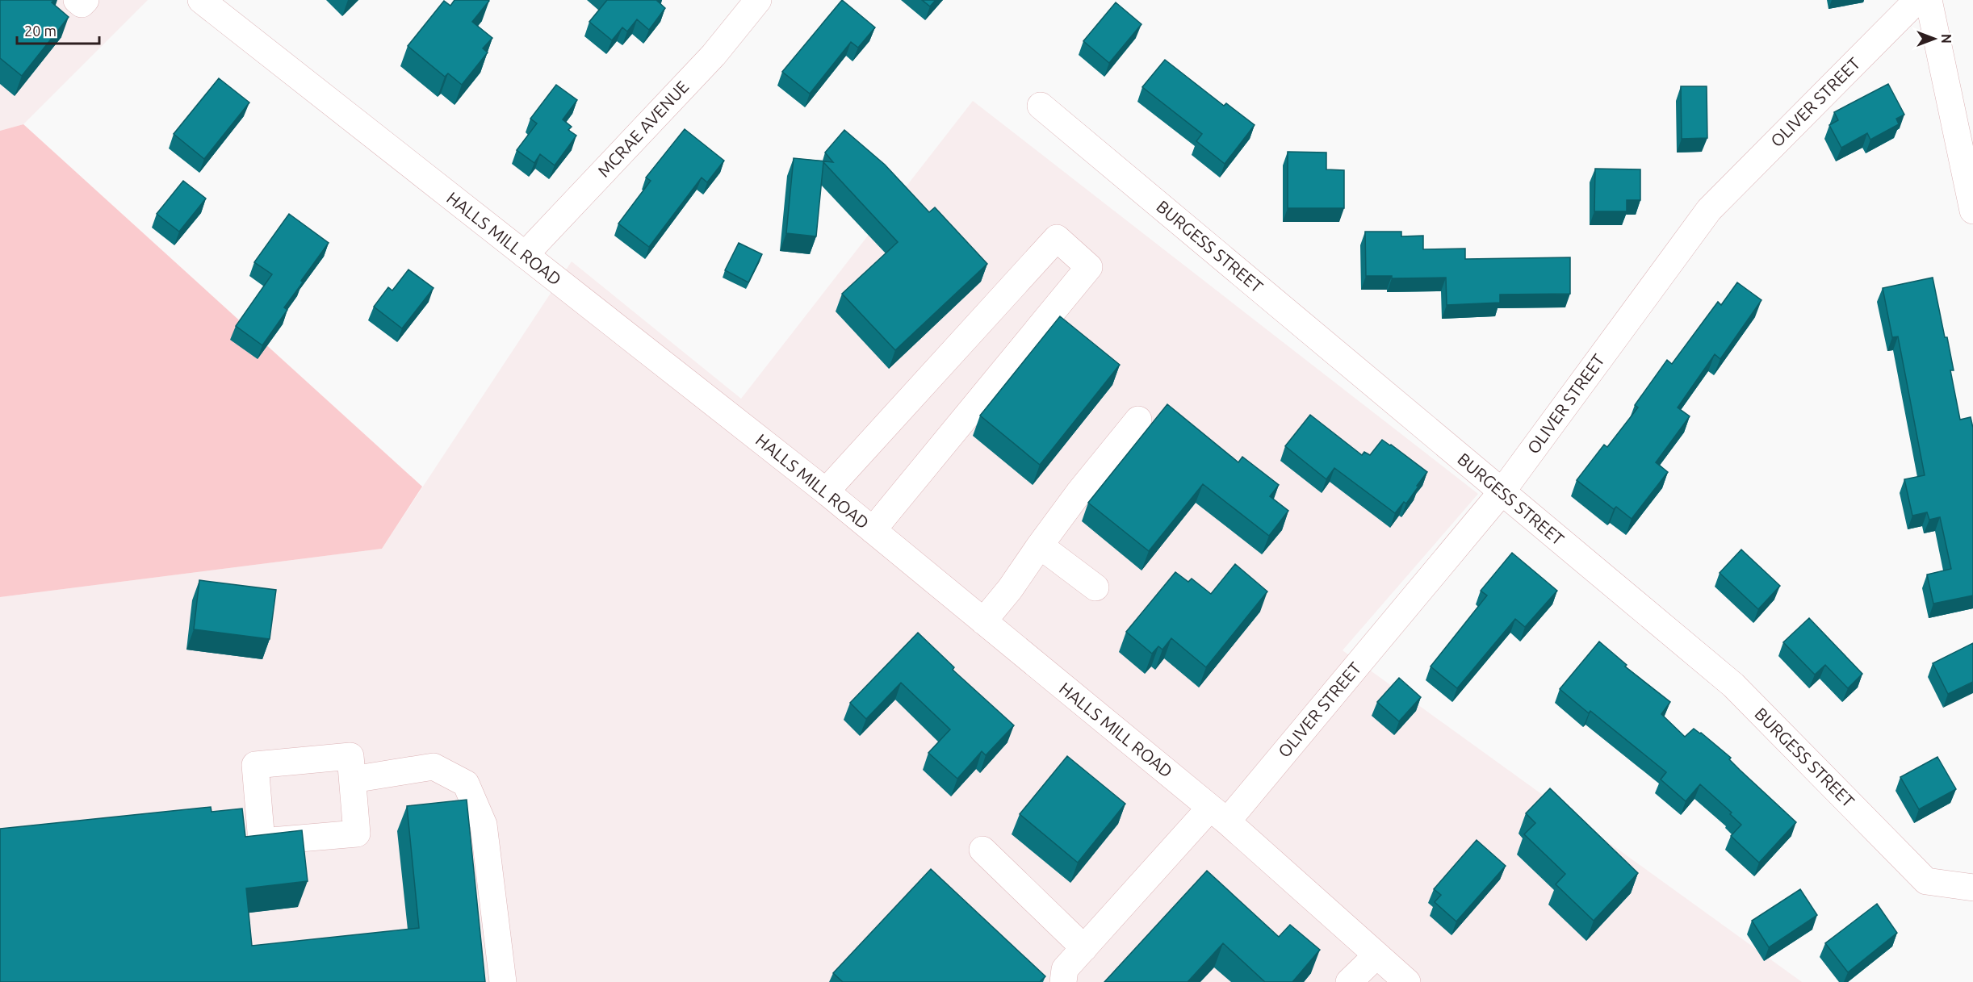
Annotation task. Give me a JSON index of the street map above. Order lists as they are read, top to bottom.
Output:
{
  "streets": {
    "street": [
      "OLIVER STREET",
      "MCRAE AVENUE",
      "HALLS MILL ROAD",
      "BURGESS STREET"
    ]
  },
  "crossings": [
    ["OLIVER STREET", "HALLS MILL ROAD"],
    ["OLIVER STREET", "BURGESS STREET"],
    ["MCRAE AVENUE", "HALLS MILL ROAD"]
  ],
  "scale_bar": "20 m",
  "north": "right"
}
